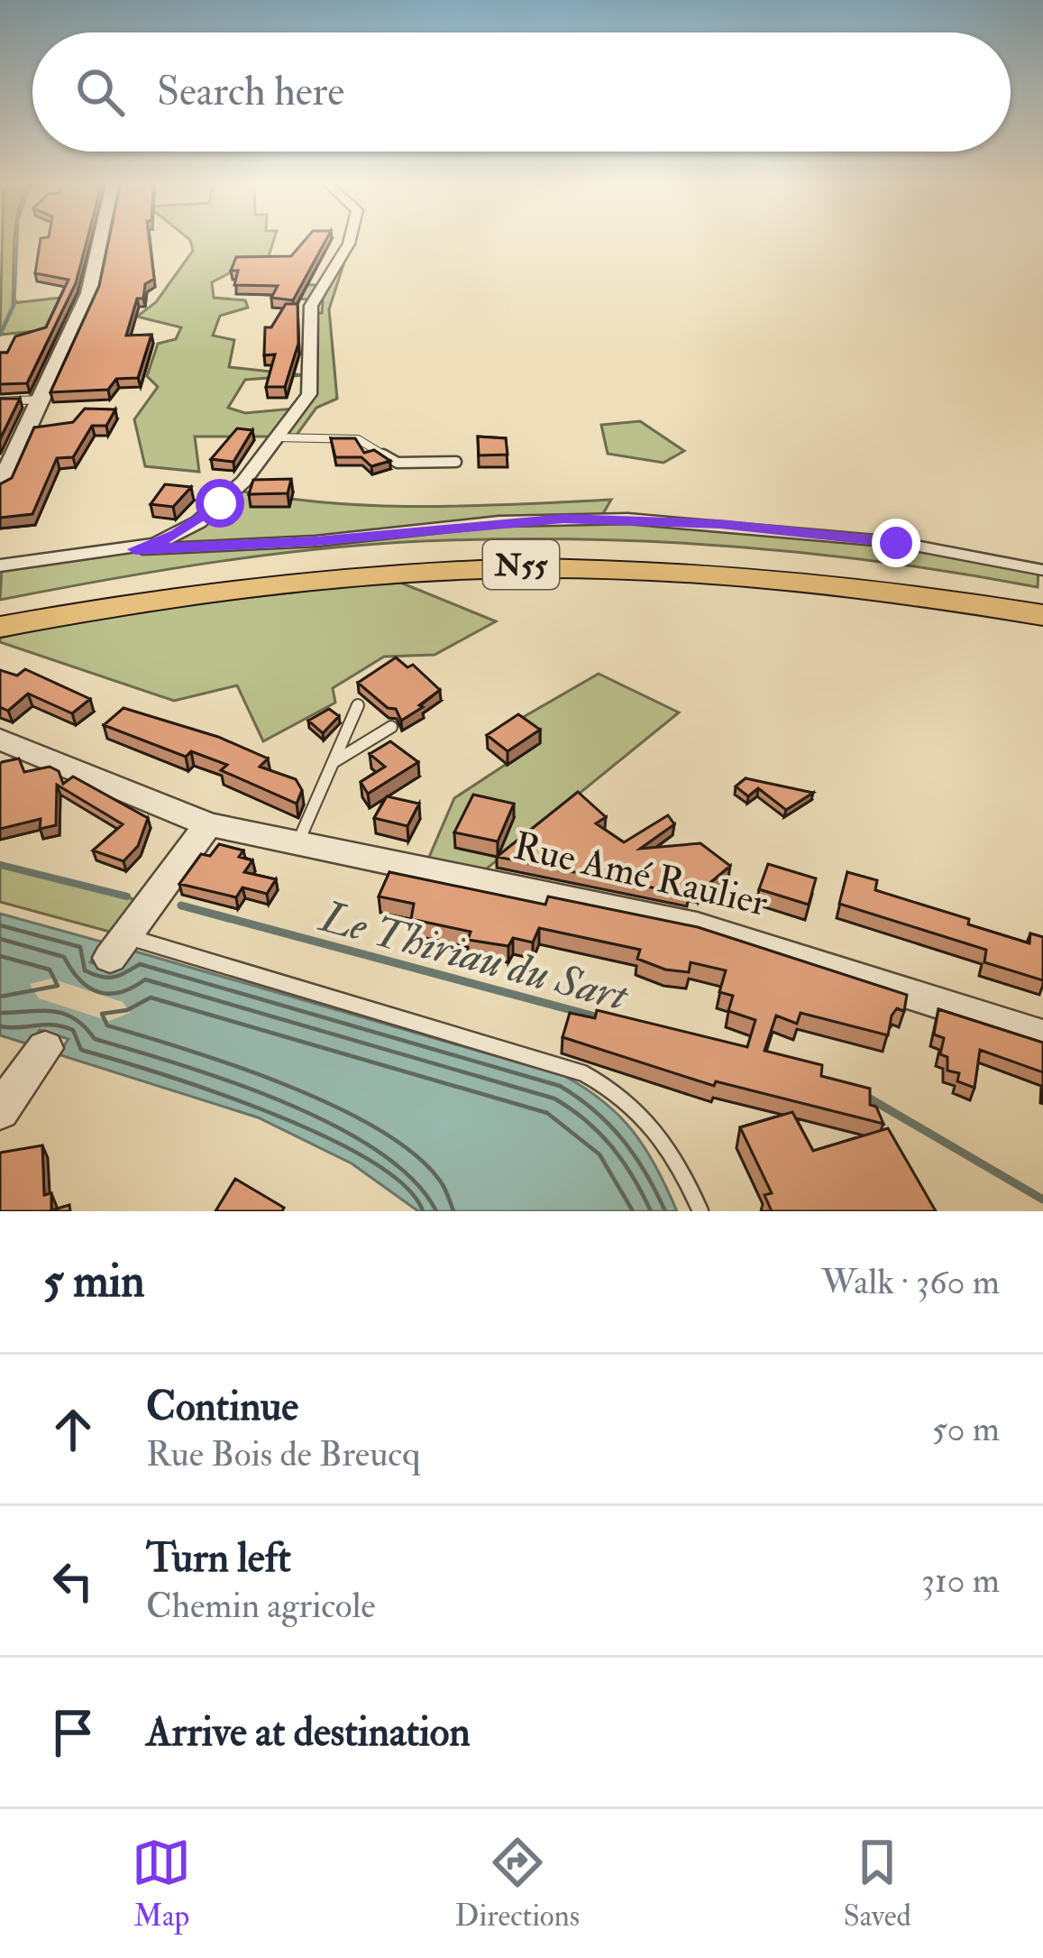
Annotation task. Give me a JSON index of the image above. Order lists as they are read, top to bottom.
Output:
{
  "streets": {
    "highway": ["N55"],
    "street": ["Rue Amé Raulier"]
  },
  "water": ["Le Thiriau du Sart"],
  "page": {
    "search": "Search here",
    "heading": ["5 min", "Walk · 360 m"],
    "list": [
      ["Continue", "Rue Bois de Breucq", "50 m"],
      ["Turn left", "Chemin agricole", "310 m"],
      "Arrive at destination"
    ],
    "nav": ["Map", "Directions", "Saved"]
  }
}
